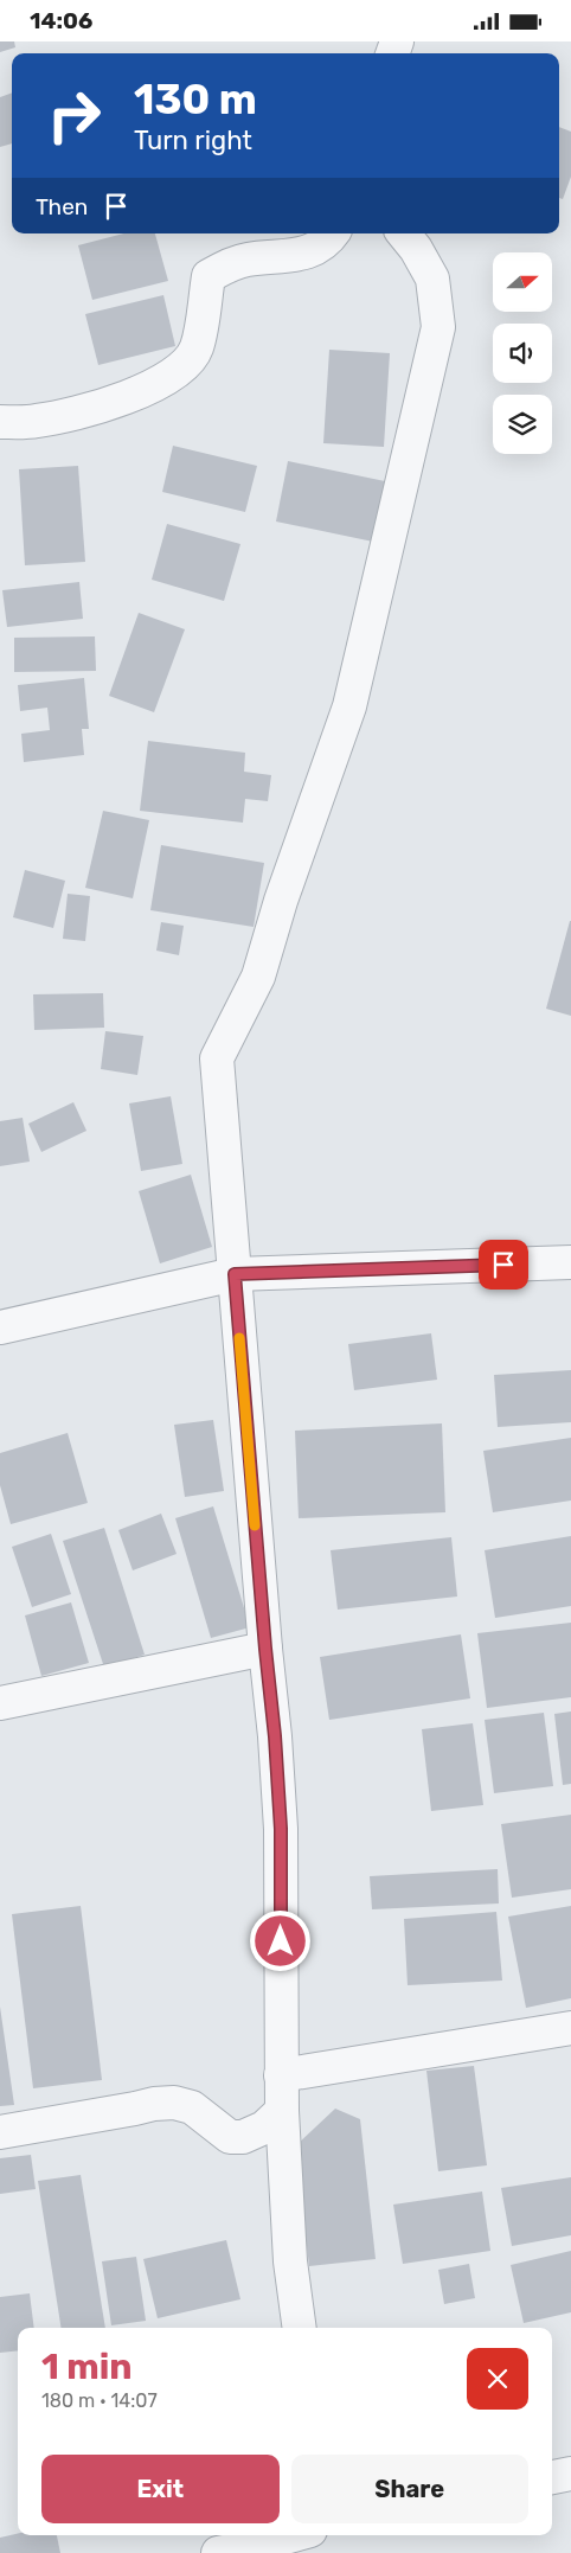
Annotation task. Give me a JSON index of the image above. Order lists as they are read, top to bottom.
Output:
{
  "north": "right",
  "page": {
    "status": "14:06",
    "turn": ["130 m", "Turn right"],
    "then": "Then",
    "heading": ["1 min", "180 m · 14:07"],
    "buttons": ["Exit", "Share"]
  }
}
